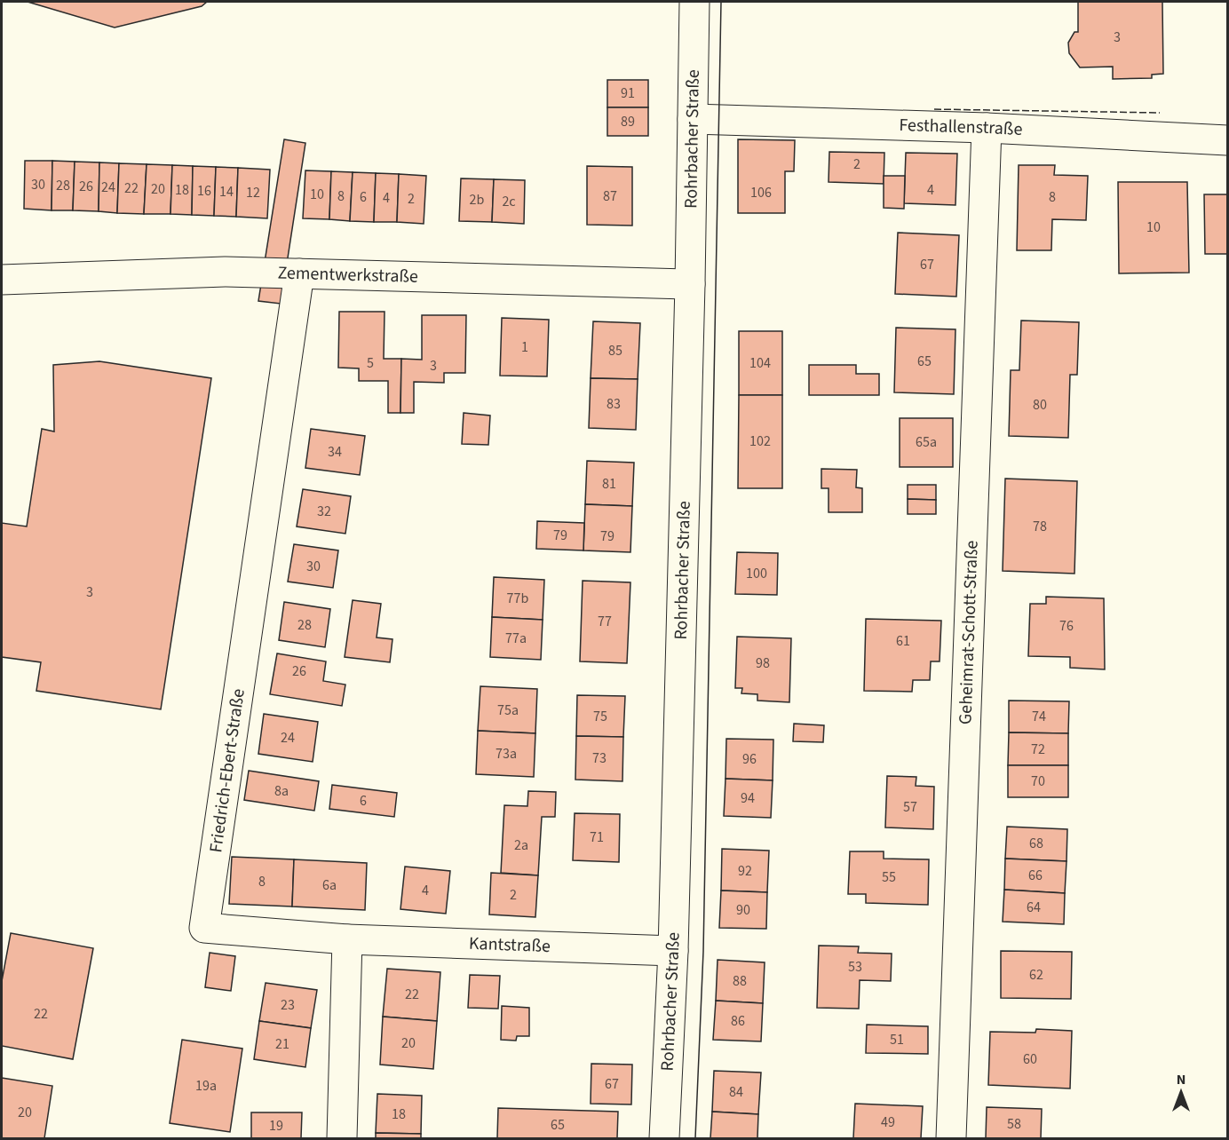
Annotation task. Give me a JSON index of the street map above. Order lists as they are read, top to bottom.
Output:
{
  "streets": {
    "street": [
      "Festhallenstraße",
      "Rohrbacher Straße",
      "Zementwerkstraße",
      "Geheimrat-Schott-Straße",
      "Friedrich-Ebert-Straße",
      "Kantstraße"
    ]
  },
  "crossings": [
    ["Festhallenstraße", "Rohrbacher Straße"],
    ["Festhallenstraße", "Geheimrat-Schott-Straße"],
    ["Rohrbacher Straße", "Zementwerkstraße"],
    ["Rohrbacher Straße", "Kantstraße"],
    ["Zementwerkstraße", "Friedrich-Ebert-Straße"],
    ["Friedrich-Ebert-Straße", "Kantstraße"]
  ],
  "house_numbers": [
    "3",
    "91",
    "89",
    "2",
    "30",
    "28",
    "26",
    "24",
    "22",
    "20",
    "18",
    "4",
    "16",
    "14",
    "12",
    "106",
    "10",
    "8",
    "87",
    "6",
    "8",
    "4",
    "2",
    "2b",
    "2c",
    "10",
    "67",
    "1",
    "85",
    "65",
    "5",
    "104",
    "3",
    "83",
    "80",
    "102",
    "65a",
    "34",
    "81",
    "32",
    "78",
    "79",
    "79",
    "30",
    "100",
    "3",
    "77b",
    "77",
    "28",
    "76",
    "77a",
    "61",
    "98",
    "26",
    "75a",
    "75",
    "74",
    "24",
    "72",
    "73a",
    "73",
    "96",
    "70",
    "8a",
    "94",
    "6",
    "57",
    "71",
    "68",
    "2a",
    "92",
    "66",
    "55",
    "8",
    "6a",
    "4",
    "2",
    "64",
    "90",
    "53",
    "62",
    "88",
    "22",
    "23",
    "22",
    "86",
    "51",
    "20",
    "21",
    "60",
    "67",
    "19a",
    "84",
    "20",
    "18",
    "49",
    "58",
    "65",
    "19"
  ],
  "north": "top"
}
